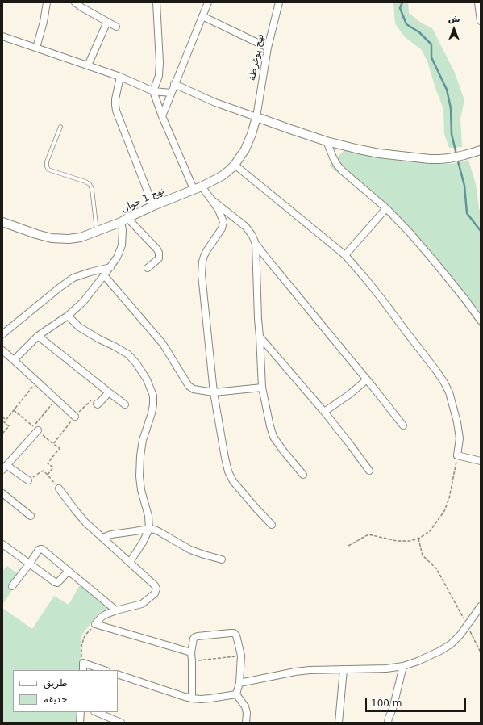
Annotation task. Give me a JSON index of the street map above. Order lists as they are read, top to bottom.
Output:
{
  "streets": {
    "street": ["نهج يوغرطة", "نهج 1 جوان"]
  },
  "crossings": [
    ["نهج يوغرطة", "نهج 1 جوان"]
  ],
  "legend": ["طريق", "حديقة"],
  "scale_bar": "100 m",
  "north": "top"
}
